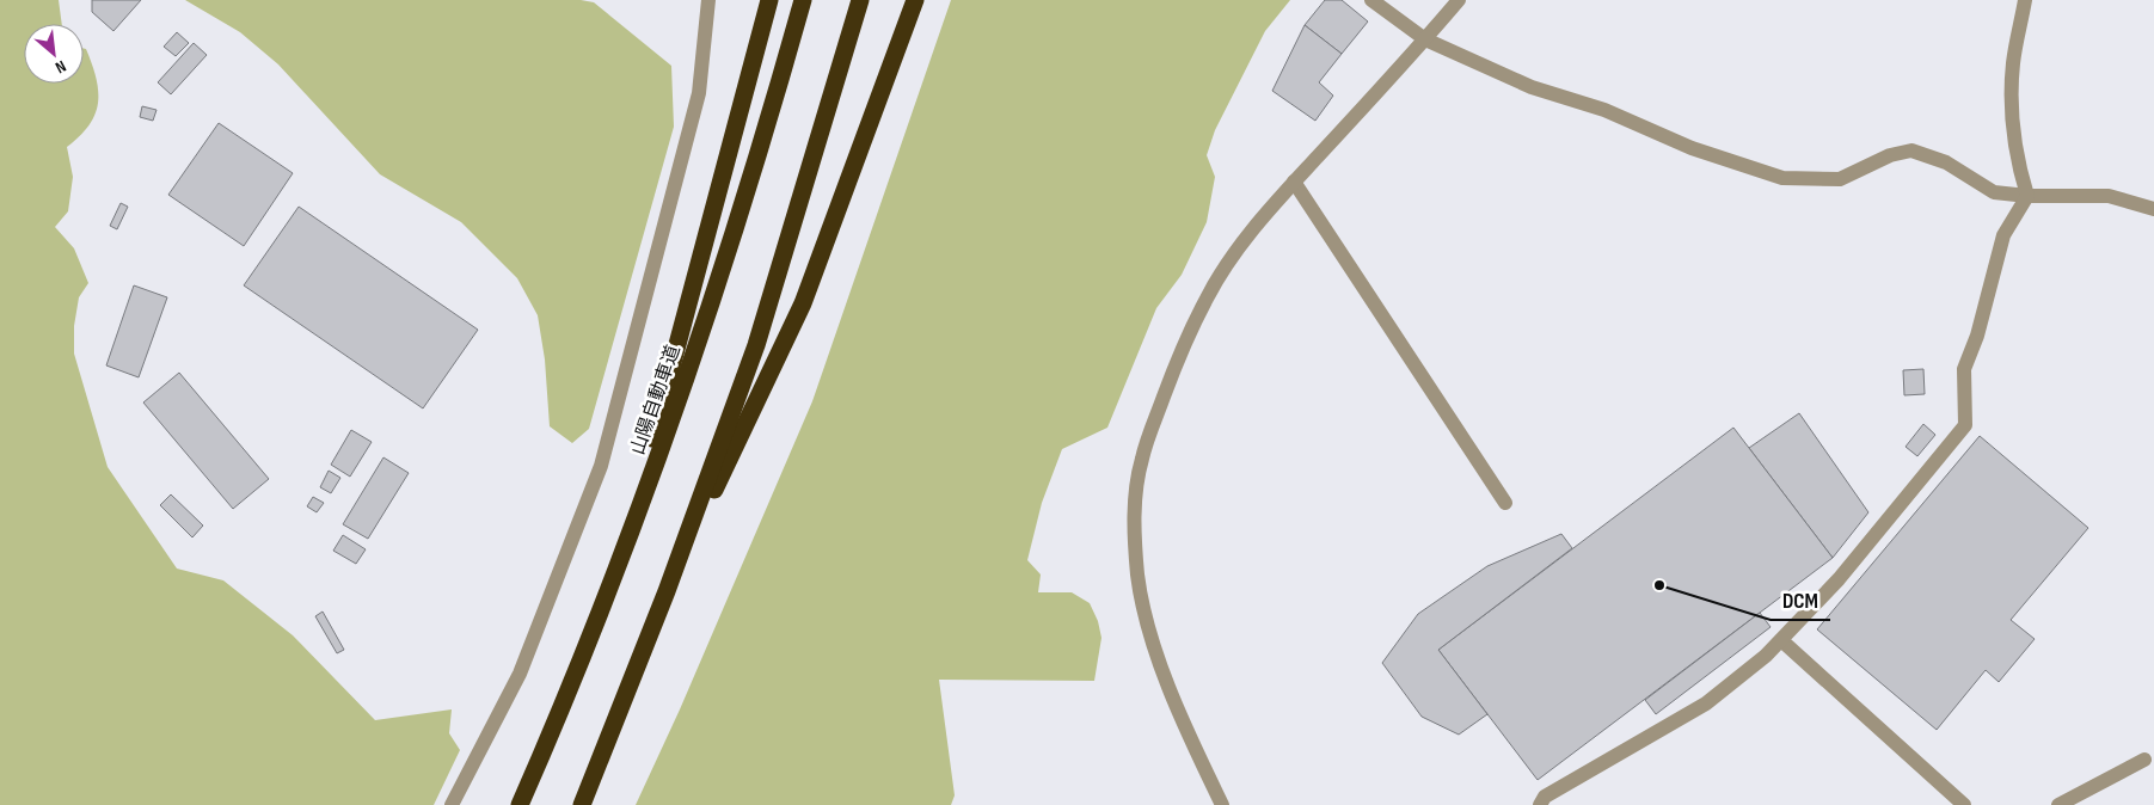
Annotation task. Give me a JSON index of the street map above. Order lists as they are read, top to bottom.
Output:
{
  "streets": {
    "highway": ["山陽自動車道"]
  },
  "places": ["DCM"],
  "north": "bottom right"
}
